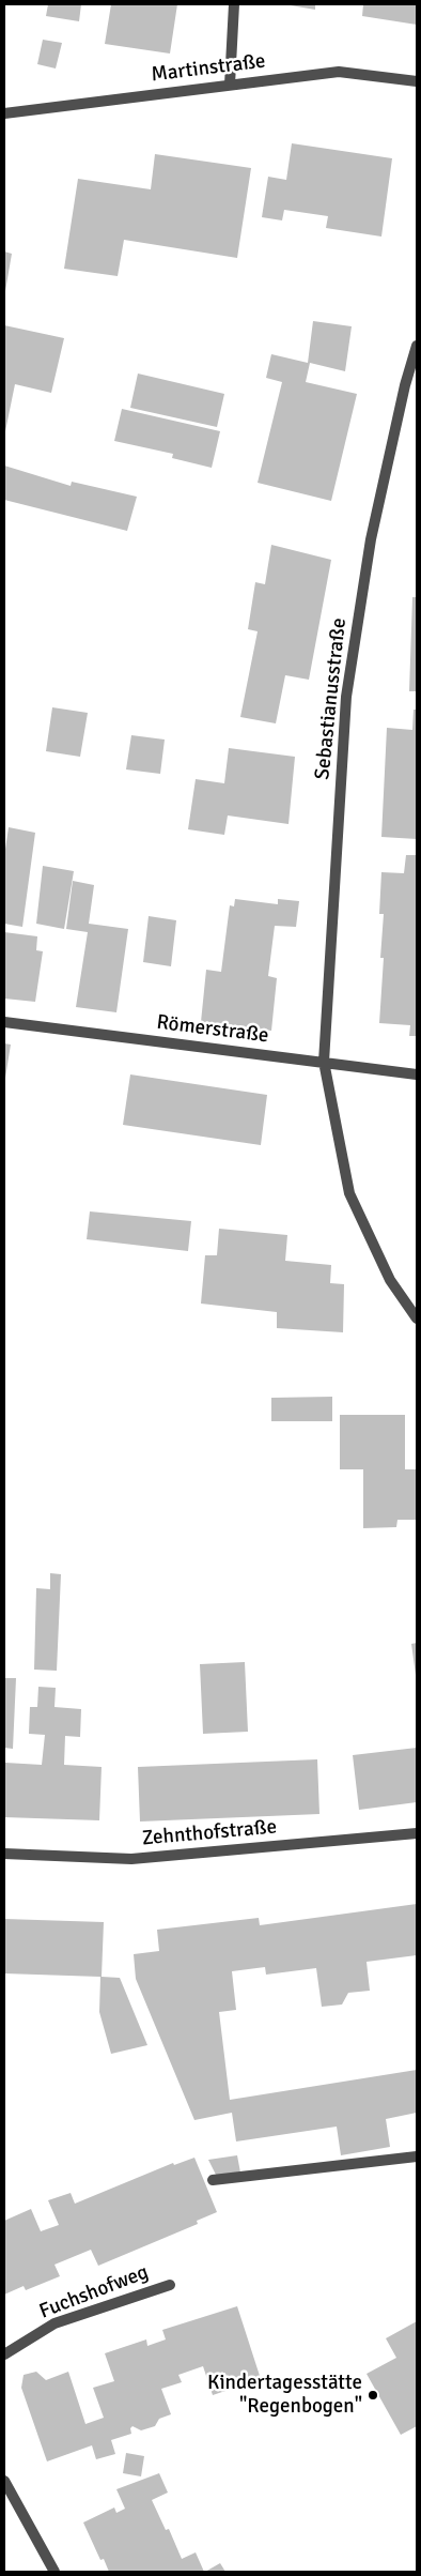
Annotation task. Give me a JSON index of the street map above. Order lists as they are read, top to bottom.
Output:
{
  "streets": {
    "street": [
      "Martinstraße",
      "Sebastianusstraße",
      "Römerstraße",
      "Zehnthofstraße",
      "Fuchshofweg"
    ]
  },
  "crossings": [
    ["Sebastianusstraße", "Römerstraße"]
  ],
  "places": ["Kindertagesstätte \"Regenbogen\""]
}
